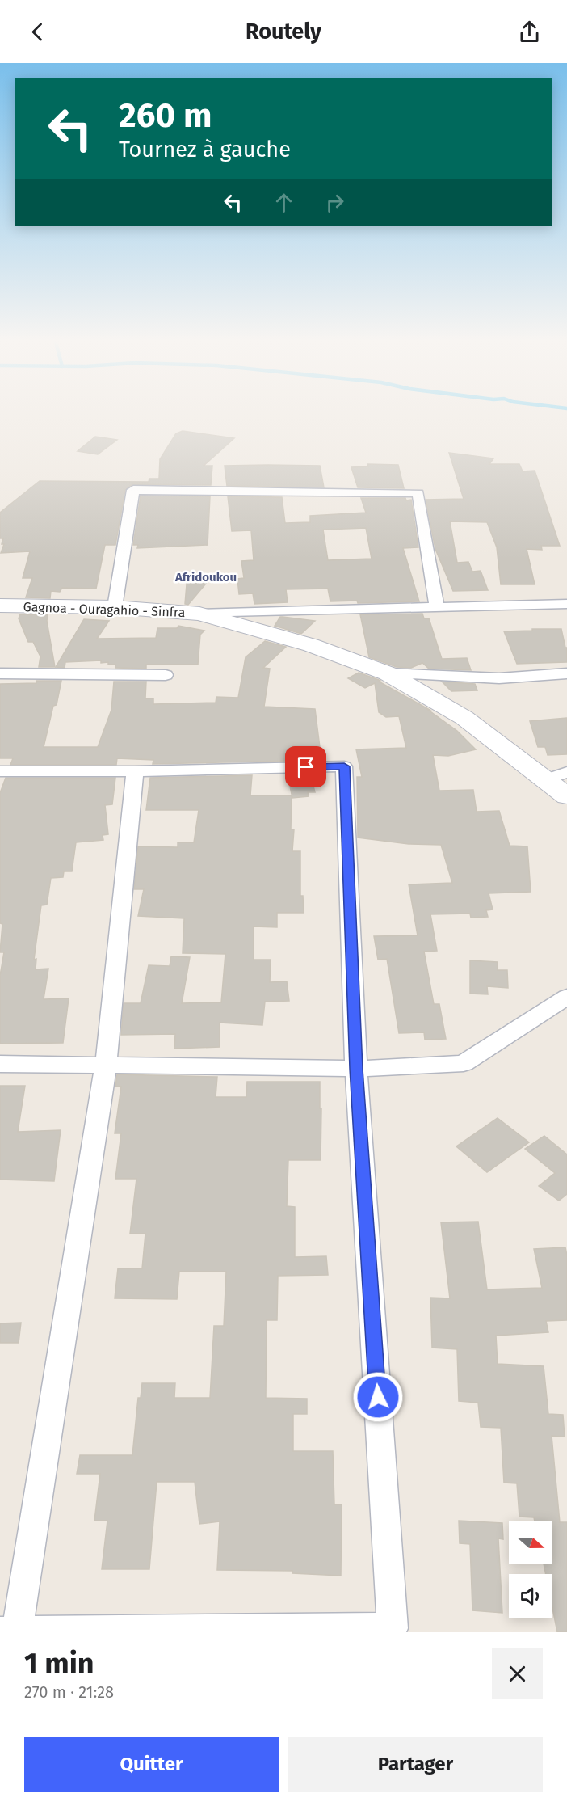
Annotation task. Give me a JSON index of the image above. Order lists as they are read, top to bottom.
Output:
{
  "streets": {
    "main road": ["Gagnoa - Ouragahio - Sinfra"]
  },
  "districts": ["Afridoukou"],
  "north": "right",
  "page": {
    "header": "Routely",
    "turn": ["260 m", "Tournez à gauche"],
    "heading": ["1 min", "270 m · 21:28"],
    "buttons": ["Quitter", "Partager"]
  }
}
